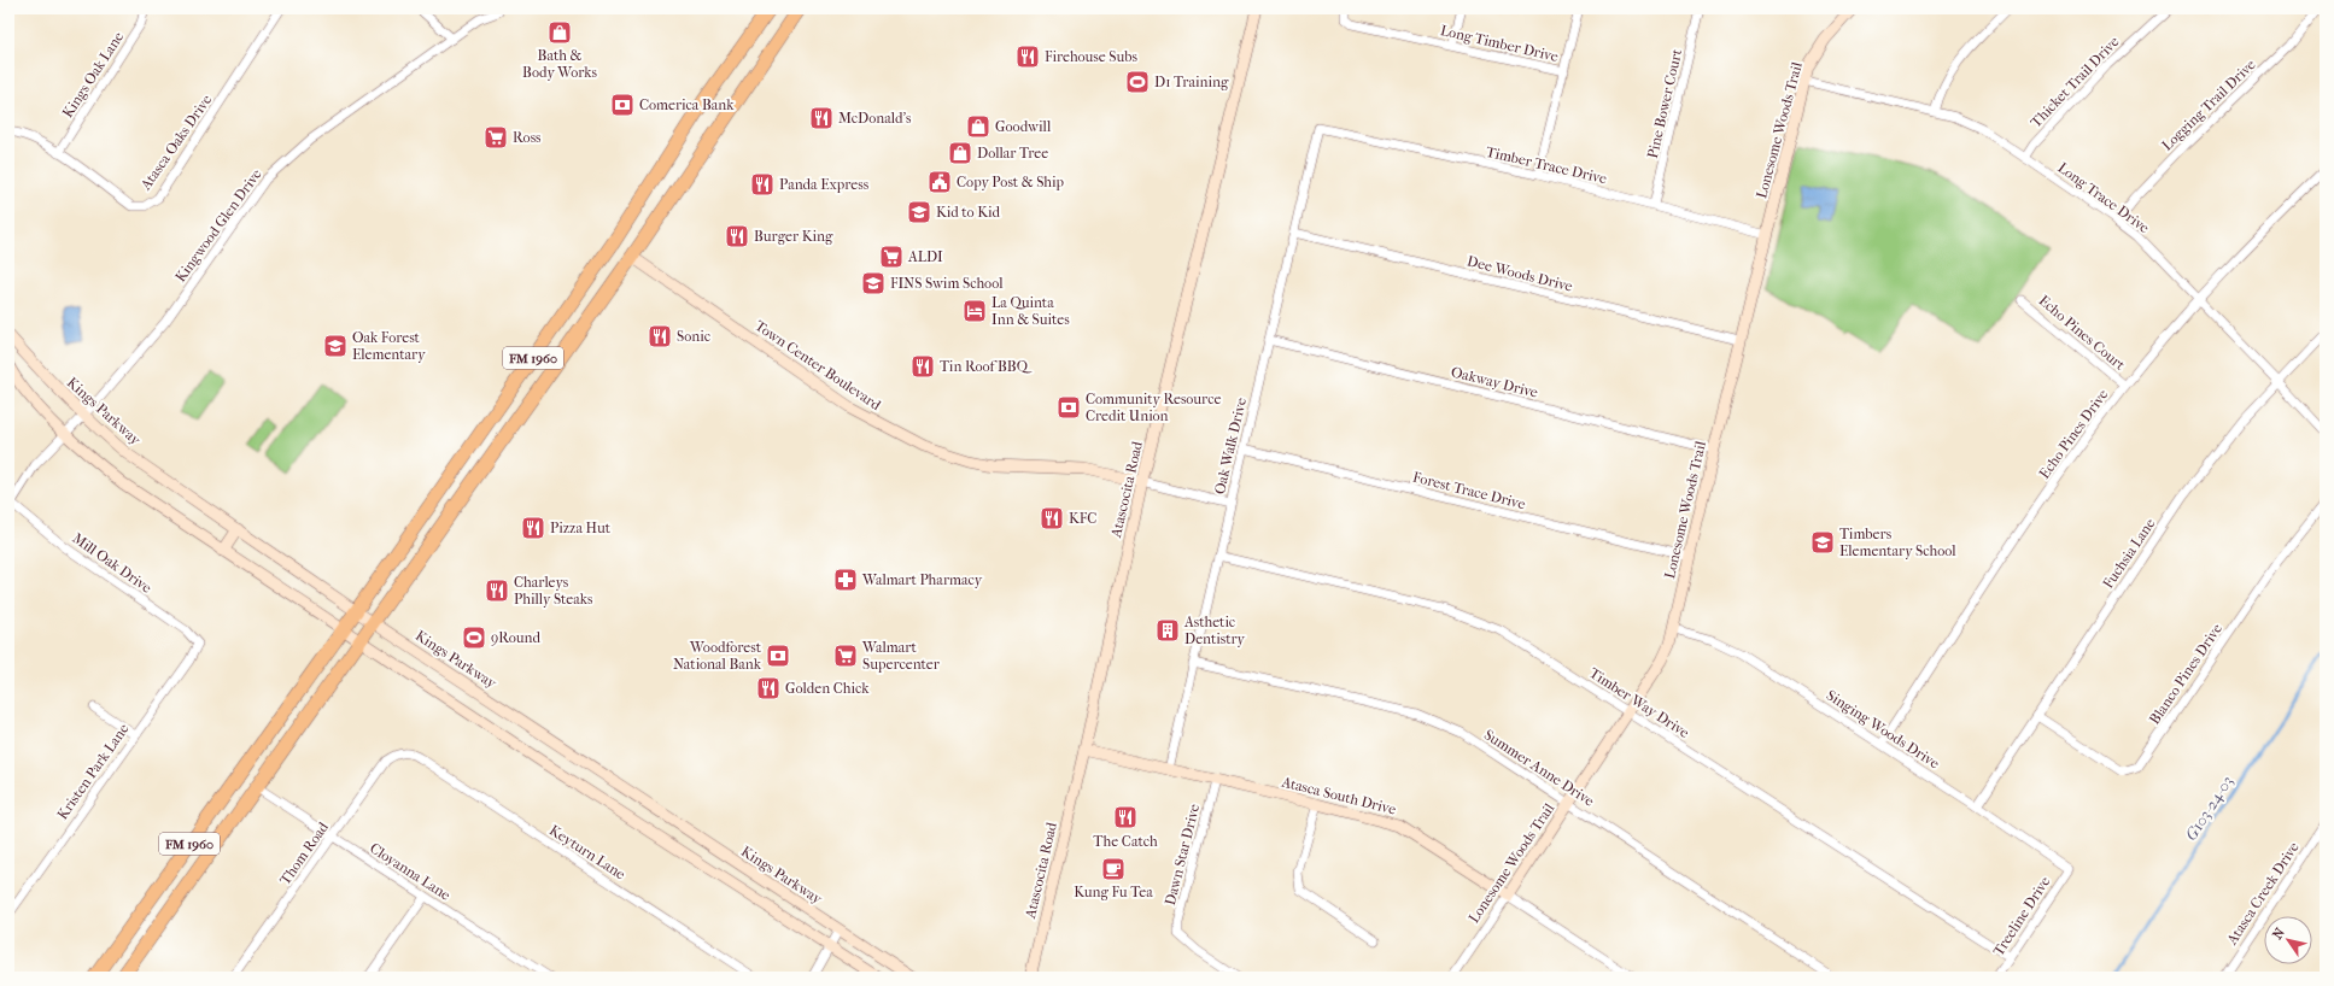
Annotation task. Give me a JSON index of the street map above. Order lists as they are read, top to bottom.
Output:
{
  "streets": {
    "main road": ["FM 1960"],
    "street": [
      "Long Timber Drive",
      "Kings Oak Lane",
      "Thicket Trail Drive",
      "Pine Bower Court",
      "Logging Trail Drive",
      "Lonesome Woods Trail",
      "Atasca Oaks Drive",
      "Timber Trace Drive",
      "Long Trace Drive",
      "Kingwood Glen Drive",
      "Dee Woods Drive",
      "Echo Pines Court",
      "Town Center Boulevard",
      "Oakway Drive",
      "Kings Parkway",
      "Echo Pines Drive",
      "Oak Walk Drive",
      "Atascocita Road",
      "Forest Trace Drive",
      "Fuchsia Lane",
      "Mill Oak Drive",
      "Blanco Pines Drive",
      "Timber Way Drive",
      "Singing Woods Drive",
      "Summer Anne Drive",
      "Kristen Park Lane",
      "Atasca South Drive",
      "Keyturn Lane",
      "Thom Road",
      "Dawn Star Drive",
      "Cloyanna Lane",
      "Atasca Creek Drive",
      "Treeline Drive"
    ]
  },
  "crossings": [
    ["Kings Oak Lane", "Atasca Oaks Drive"],
    ["Thicket Trail Drive", "Long Trace Drive"],
    ["Pine Bower Court", "Timber Trace Drive"],
    ["Logging Trail Drive", "Long Trace Drive"],
    ["Lonesome Woods Trail", "Timber Trace Drive"],
    ["Lonesome Woods Trail", "Long Trace Drive"],
    ["Lonesome Woods Trail", "Dee Woods Drive"],
    ["Lonesome Woods Trail", "Oakway Drive"],
    ["Lonesome Woods Trail", "Forest Trace Drive"],
    ["Lonesome Woods Trail", "Timber Way Drive"],
    ["Lonesome Woods Trail", "Singing Woods Drive"],
    ["Lonesome Woods Trail", "Summer Anne Drive"],
    ["Lonesome Woods Trail", "Atasca South Drive"],
    ["Timber Trace Drive", "Oak Walk Drive"],
    ["Long Trace Drive", "Echo Pines Drive"],
    ["Long Trace Drive", "Fuchsia Lane"],
    ["Kingwood Glen Drive", "Kings Parkway"],
    ["Kingwood Glen Drive", "Mill Oak Drive"],
    ["Dee Woods Drive", "Oak Walk Drive"],
    ["Echo Pines Court", "Echo Pines Drive"],
    ["FM 1960", "Town Center Boulevard"],
    ["FM 1960", "Kings Parkway"],
    ["FM 1960", "Cloyanna Lane"],
    ["Town Center Boulevard", "Oak Walk Drive"],
    ["Town Center Boulevard", "Atascocita Road"],
    ["Oakway Drive", "Oak Walk Drive"],
    ["Echo Pines Drive", "Singing Woods Drive"],
    ["Oak Walk Drive", "Forest Trace Drive"],
    ["Oak Walk Drive", "Timber Way Drive"],
    ["Oak Walk Drive", "Summer Anne Drive"],
    ["Oak Walk Drive", "Atasca South Drive"],
    ["Atascocita Road", "Atasca South Drive"],
    ["Fuchsia Lane", "Blanco Pines Drive"],
    ["Fuchsia Lane", "Singing Woods Drive"],
    ["Mill Oak Drive", "Kristen Park Lane"],
    ["Timber Way Drive", "Treeline Drive"],
    ["Singing Woods Drive", "Treeline Drive"],
    ["Atasca South Drive", "Dawn Star Drive"],
    ["Keyturn Lane", "Thom Road"],
    ["Thom Road", "Cloyanna Lane"]
  ],
  "water": ["G103-24-03"],
  "places": {
    "shop": ["Bath & Body Works", "Goodwill", "Dollar Tree"],
    "restaurant": [
      "Firehouse Subs",
      "McDonald's",
      "Panda Express",
      "Burger King",
      "Sonic",
      "Tin Roof BBQ",
      "KFC",
      "Pizza Hut",
      "Charleys Philly Steaks",
      "Golden Chick",
      "The Catch"
    ],
    "sports": ["D1 Training", "9Round"],
    "bank": ["Comerica Bank", "Community Resource Credit Union", "Woodforest National Bank"],
    "supermarket": ["Ross", "ALDI", "Walmart Supercenter"],
    "public building": ["Copy Post & Ship"],
    "school or university": [
      "Kid to Kid",
      "FINS Swim School",
      "Oak Forest Elementary",
      "Timbers Elementary School"
    ],
    "hotel": ["La Quinta Inn & Suites"],
    "pharmacy": ["Walmart Pharmacy"],
    "building": ["Asthetic Dentistry"],
    "cafe": ["Kung Fu Tea"]
  },
  "north": "top left"
}
